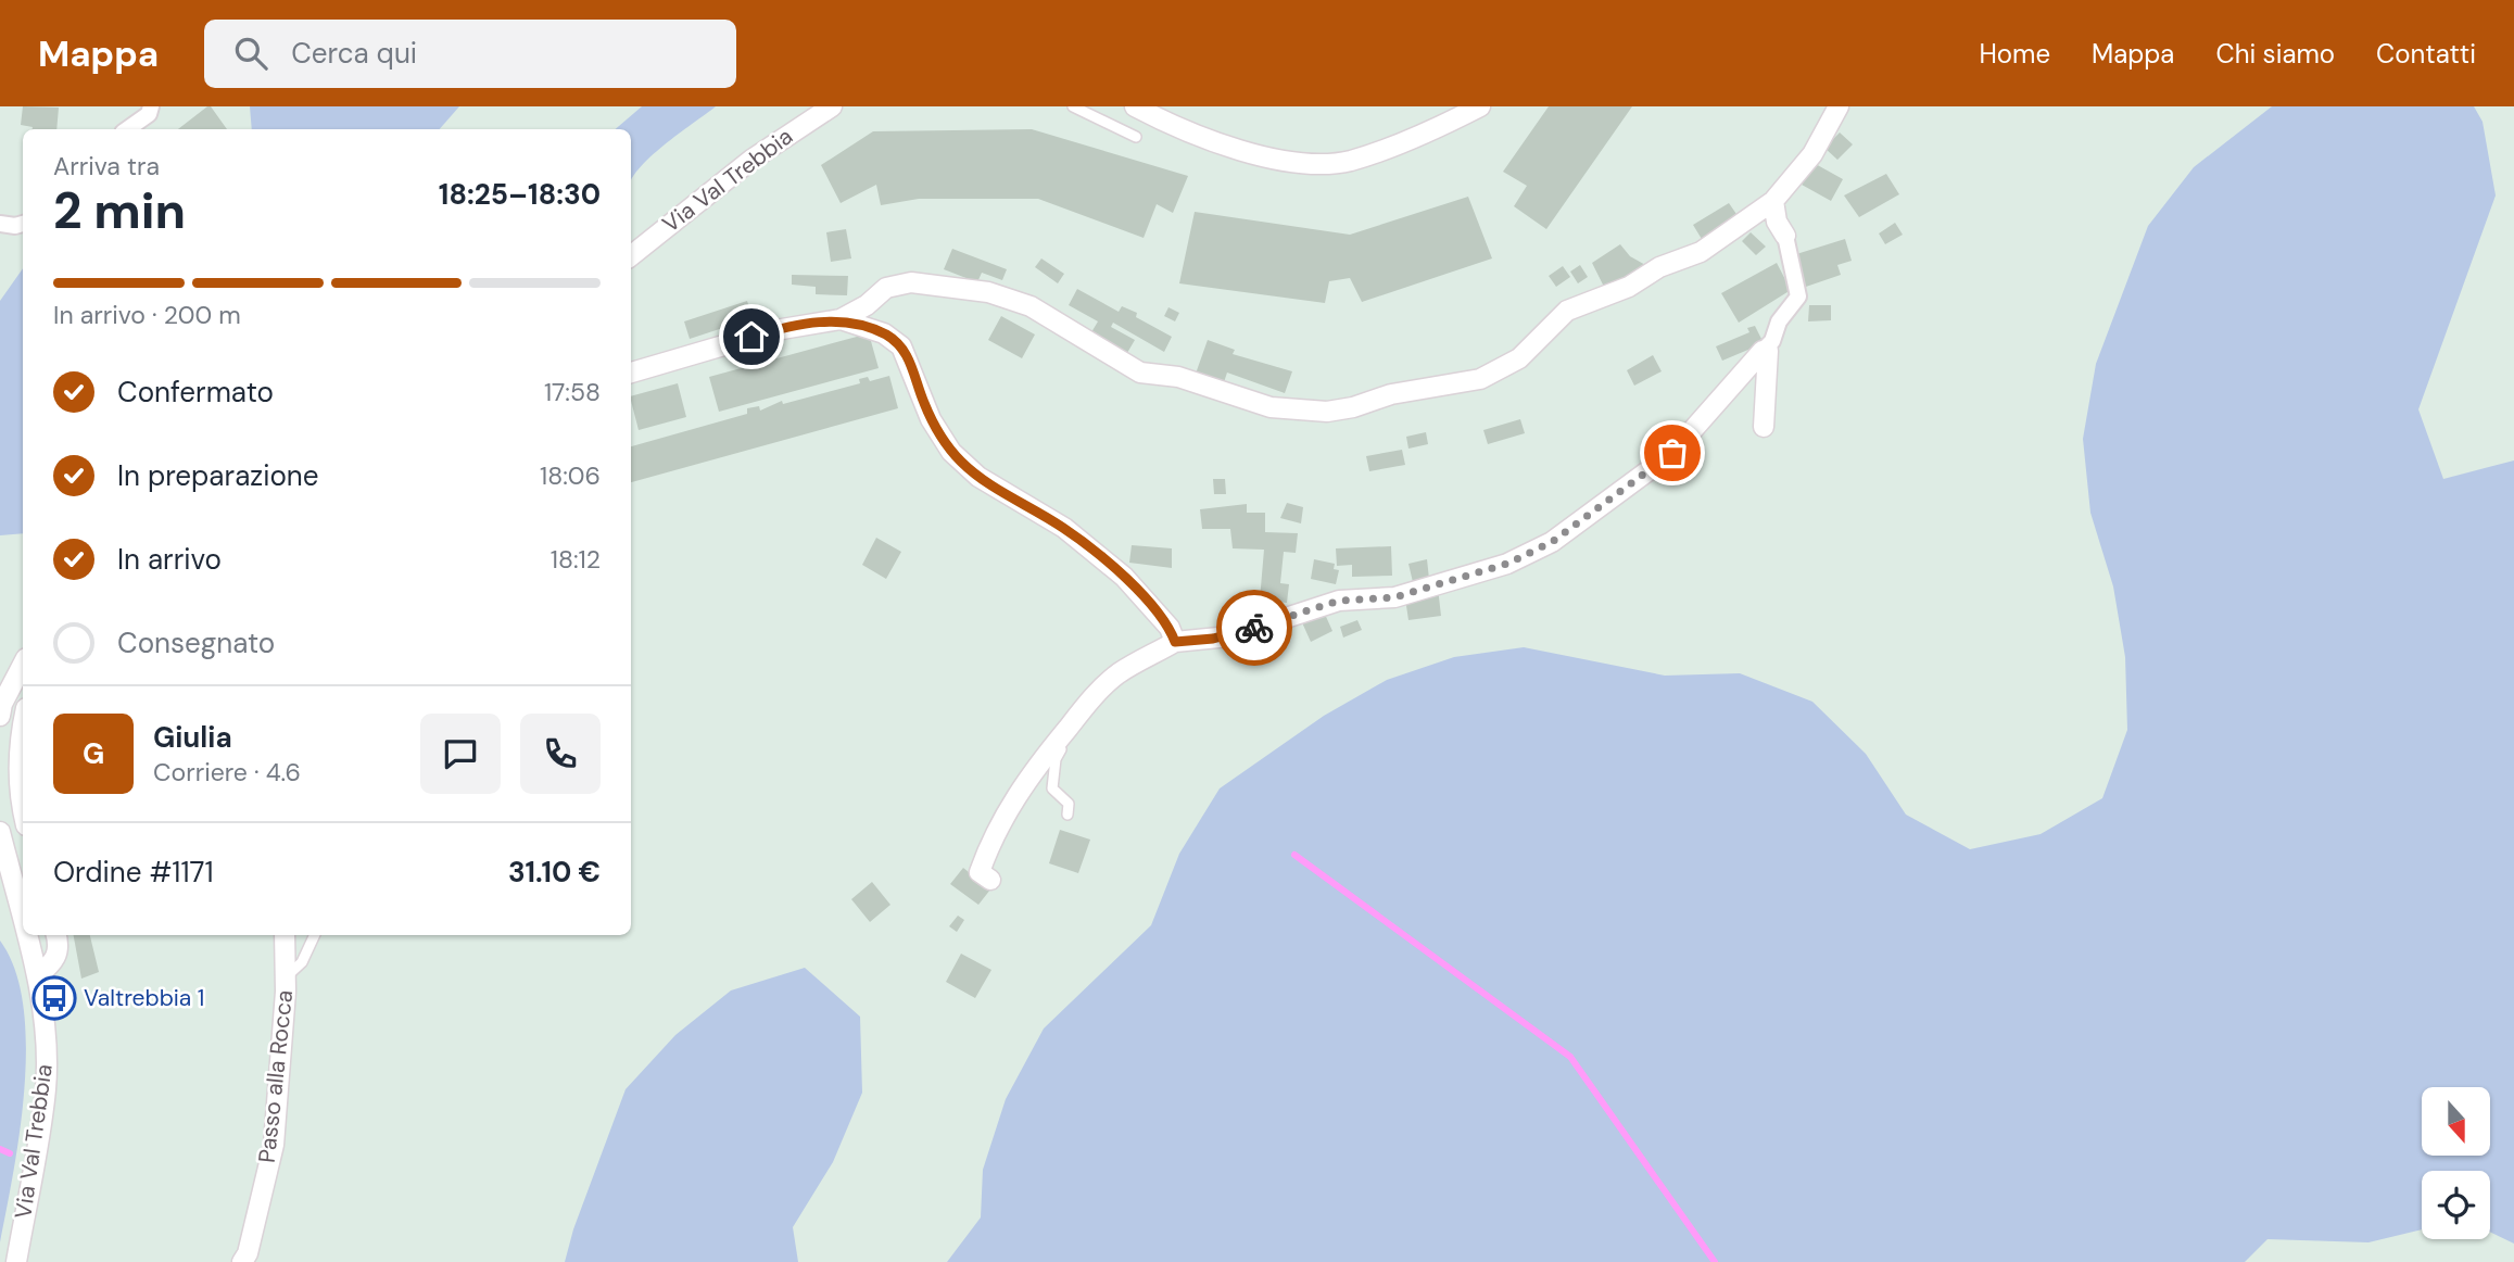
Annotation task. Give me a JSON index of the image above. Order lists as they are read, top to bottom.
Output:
{
  "streets": {
    "street": ["Via Val Trebbia", "Passo alla Rocca"]
  },
  "places": {
    "bus stop": ["Valtrebbia 1"]
  },
  "north": "bottom",
  "page": {
    "header": "Mappa",
    "search": "Cerca qui",
    "nav": [
      "Home",
      "Mappa",
      "Chi siamo",
      "Contatti"
    ],
    "heading": ["2 min", "Arriva tra", "18:25–18:30"],
    "panel": [
      "Giulia",
      "Corriere · 4.6",
      "Ordine #1171",
      "31.10 €"
    ],
    "bar": "In arrivo · 200 m",
    "list": [
      ["Confermato", "17:58"],
      ["In preparazione", "18:06"],
      ["In arrivo", "18:12"],
      "Consegnato"
    ],
    "round": "G"
  }
}
